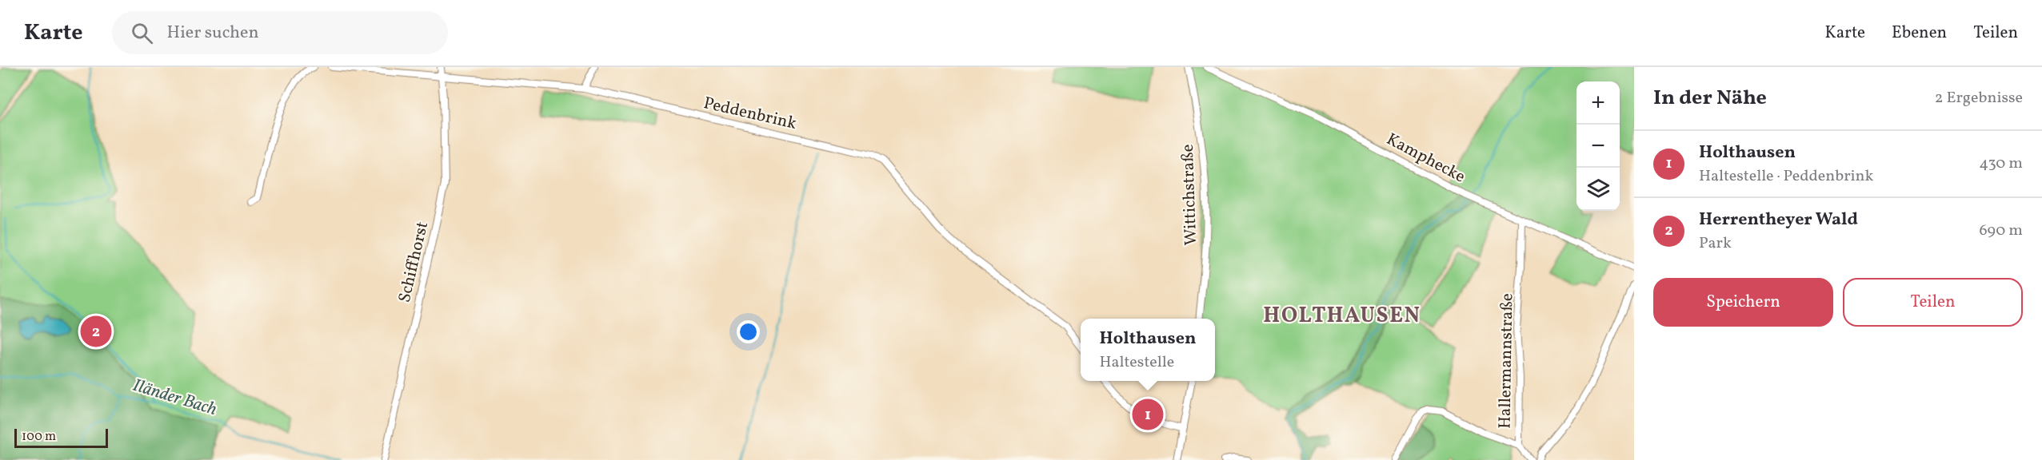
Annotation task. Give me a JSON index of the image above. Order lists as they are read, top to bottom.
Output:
{
  "streets": {
    "street": [
      "Peddenbrink",
      "Kamphecke",
      "Wittichstraße",
      "Schiffhorst",
      "Hallermannstraße"
    ]
  },
  "crossings": [
    ["Peddenbrink", "Schiffhorst"],
    ["Kamphecke", "Hallermannstraße"]
  ],
  "districts": ["HOLTHAUSEN"],
  "water": ["Iländer Bach"],
  "scale_bar": "100 m",
  "page": {
    "header": "Karte",
    "search": "Hier suchen",
    "nav": ["Karte", "Ebenen", "Teilen"],
    "heading": ["In der Nähe", "2 Ergebnisse"],
    "map_buttons": ["+", "−"],
    "list": [
      {
        "mark": "1",
        "name": "Holthausen",
        "note": "Haltestelle · Peddenbrink",
        "value": "430 m"
      },
      {
        "mark": "2",
        "name": "Herrentheyer Wald",
        "note": "Park",
        "value": "690 m"
      }
    ],
    "buttons": ["Speichern", "Teilen"],
    "pins": ["2", "1"],
    "popup": ["Holthausen", "Haltestelle"],
    "scale": "100 m"
  }
}
